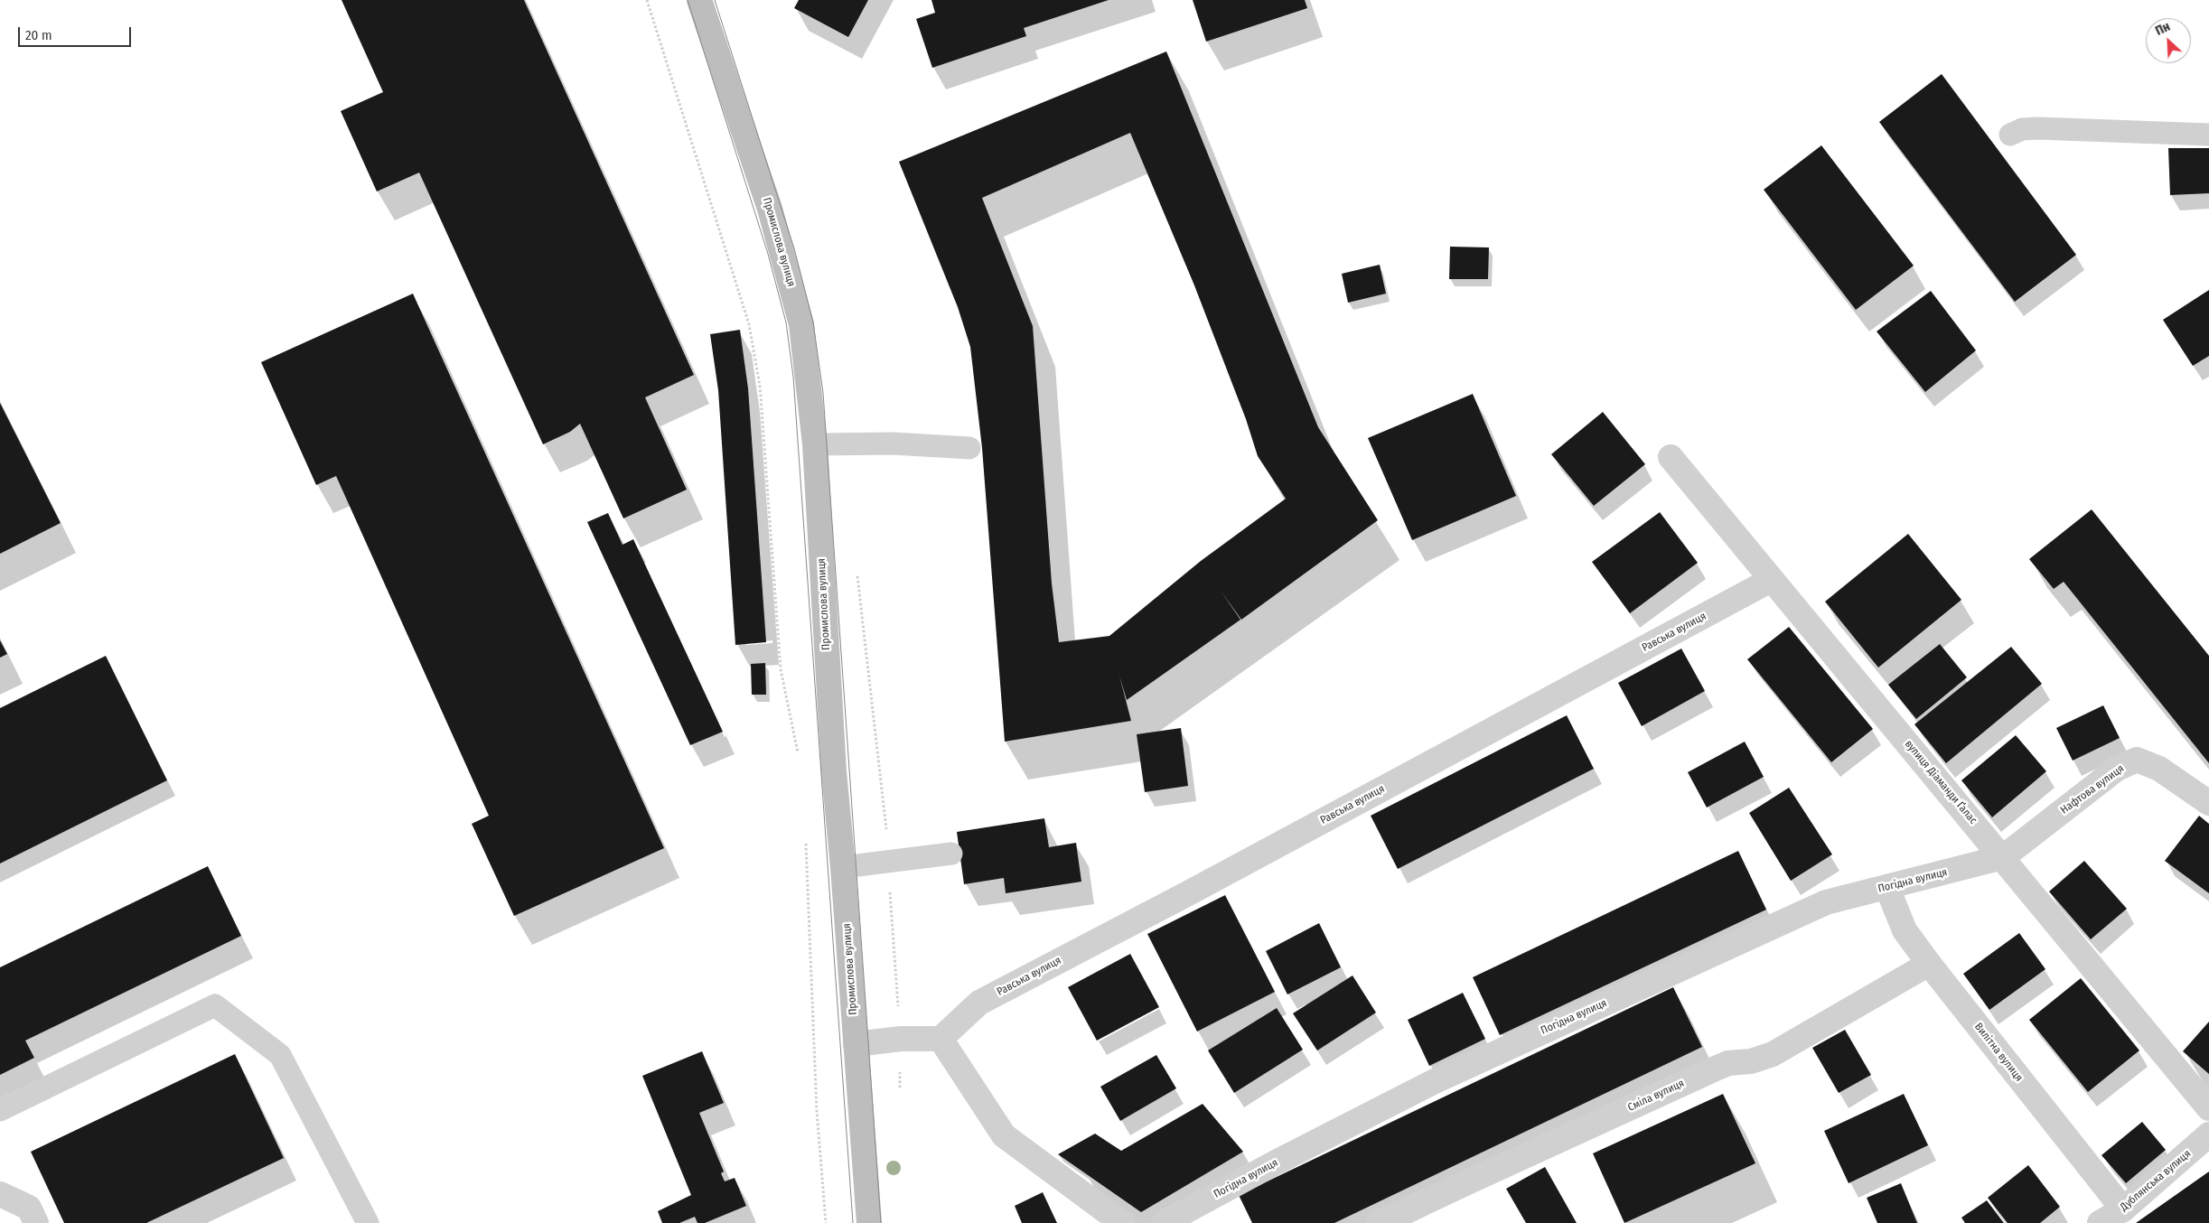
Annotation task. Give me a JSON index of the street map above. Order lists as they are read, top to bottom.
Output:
{
  "streets": {
    "main road": ["Промислова вулиця"],
    "street": [
      "Равська вулиця",
      "вулиця Діаманди Ґалас",
      "Нафтова вулиця",
      "Погідна вулиця",
      "Вилітна вулиця",
      "Сміла вулиця",
      "Дублянська вулиця"
    ]
  },
  "crossings": [
    ["Равська вулиця", "вулиця Діаманди Ґалас"],
    ["вулиця Діаманди Ґалас", "Нафтова вулиця"],
    ["вулиця Діаманди Ґалас", "Погідна вулиця"],
    ["Нафтова вулиця", "Погідна вулиця"],
    ["Погідна вулиця", "Вилітна вулиця"],
    ["Вилітна вулиця", "Сміла вулиця"],
    ["Вилітна вулиця", "Дублянська вулиця"]
  ],
  "scale_bar": "20 m",
  "north": "top left"
}
